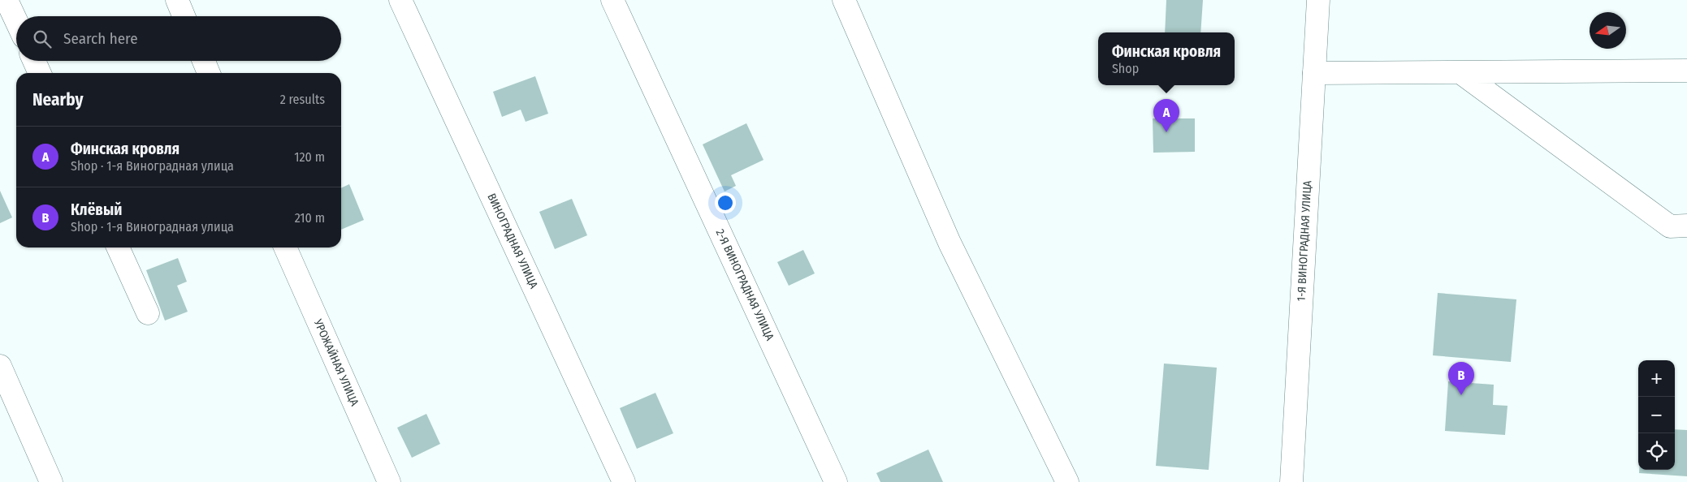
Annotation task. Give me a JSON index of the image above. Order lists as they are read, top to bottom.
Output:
{
  "streets": {
    "street": [
      "ВИНОГРАДНАЯ УЛИЦА",
      "1-Я ВИНОГРАДНАЯ УЛИЦА",
      "2-Я ВИНОГРАДНАЯ УЛИЦА",
      "УРОЖАЙНАЯ УЛИЦА"
    ]
  },
  "north": "left",
  "page": {
    "search": "Search here",
    "popup": ["Финская кровля", "Shop"],
    "heading": ["Nearby", "2 results"],
    "pins": ["A", "B"],
    "list": [
      {
        "mark": "A",
        "name": "Финская кровля",
        "note": "Shop · 1-я Виноградная улица",
        "value": "120 m"
      },
      {
        "mark": "B",
        "name": "Клёвый",
        "note": "Shop · 1-я Виноградная улица",
        "value": "210 m"
      }
    ],
    "map_buttons": ["+", "−"]
  }
}
